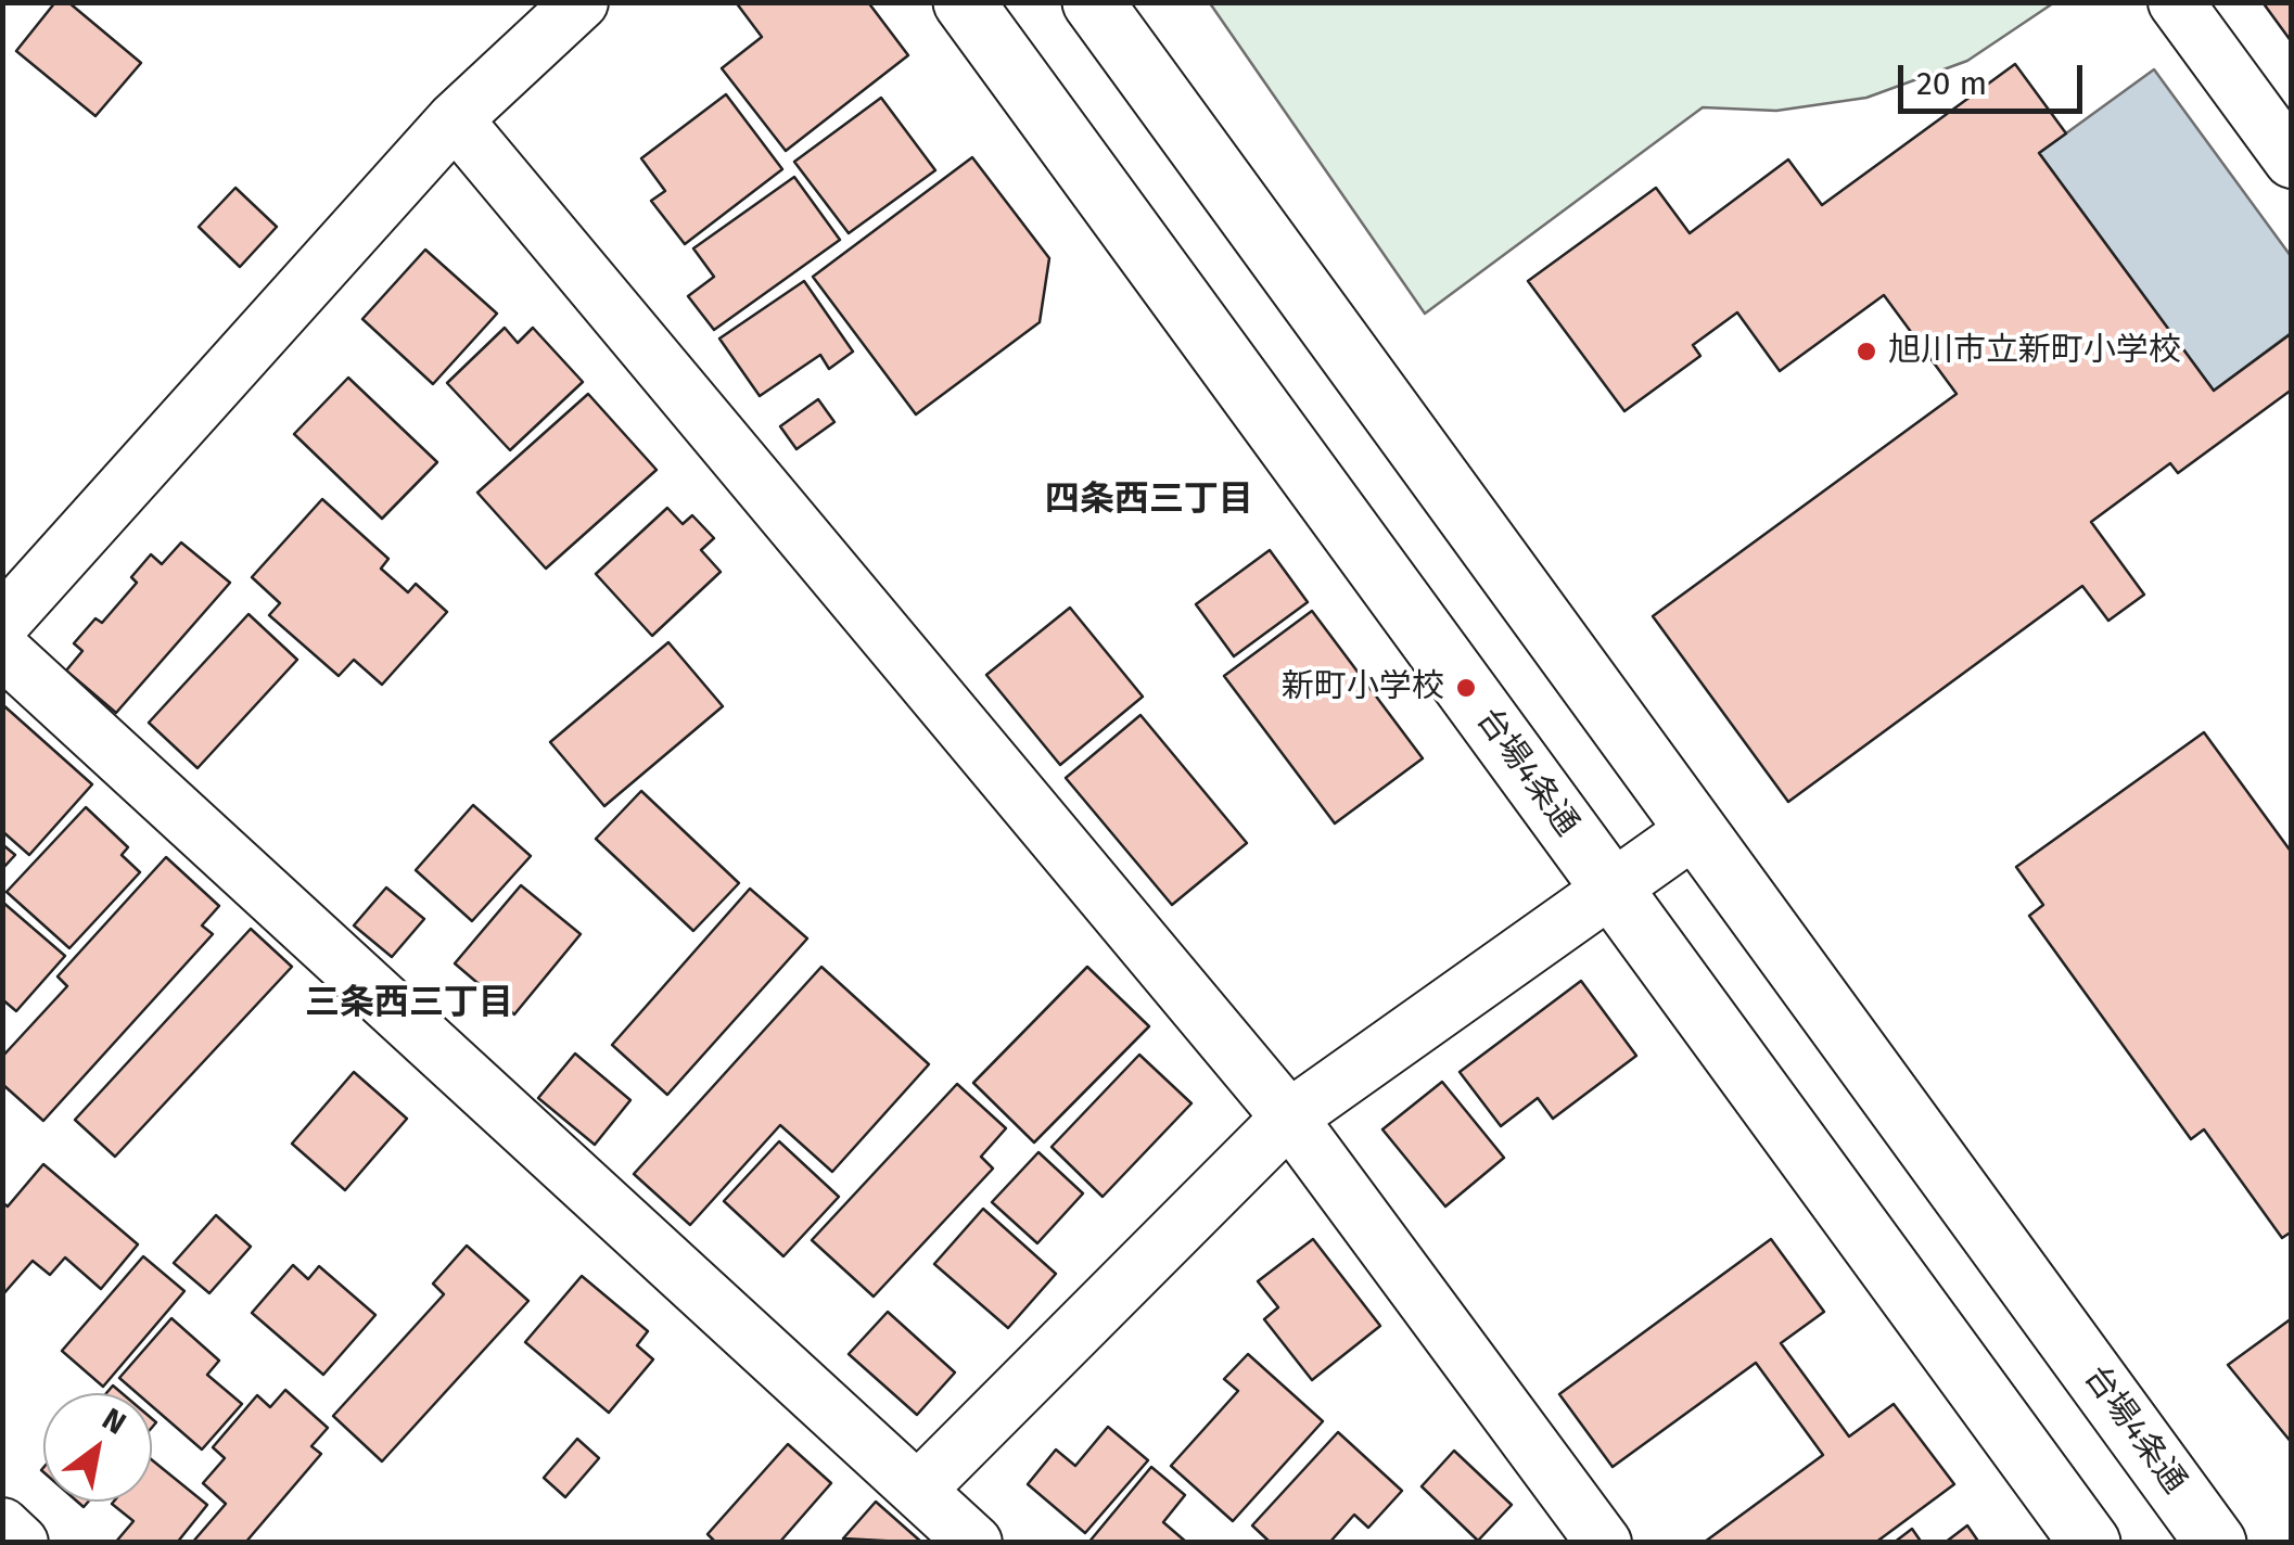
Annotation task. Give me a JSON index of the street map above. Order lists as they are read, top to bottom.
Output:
{
  "streets": {
    "highway": ["台場4条通"]
  },
  "districts": ["四条西三丁目", "三条西三丁目"],
  "places": ["旭川市立新町小学校", "新町小学校"],
  "scale_bar": "20 m",
  "north": "top right"
}
